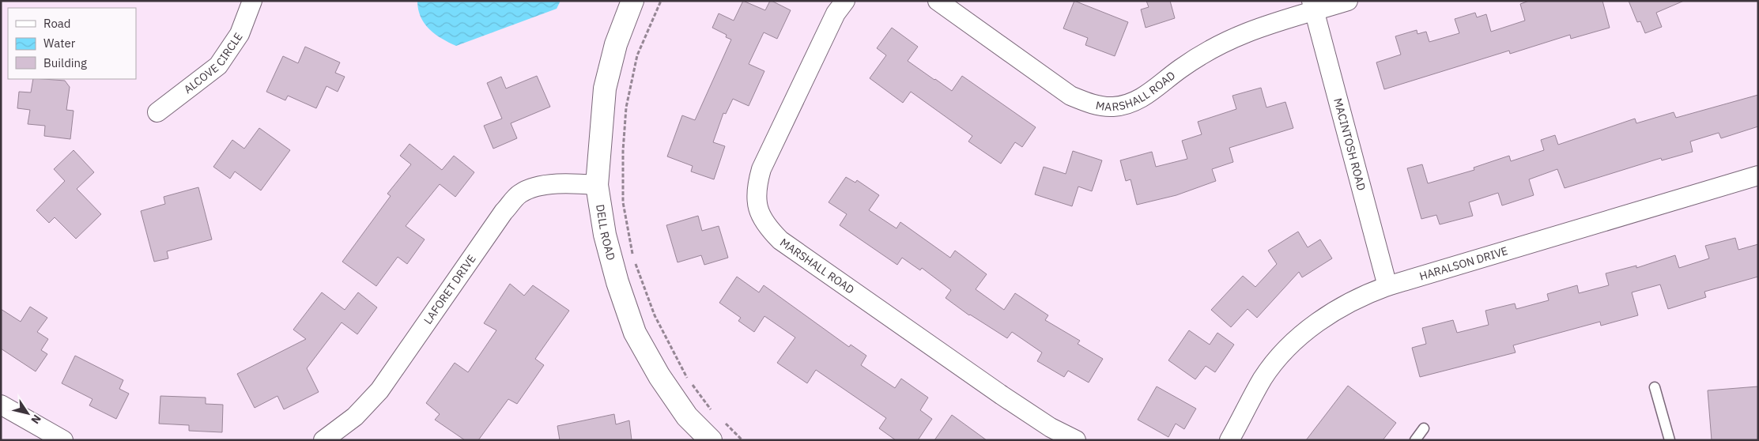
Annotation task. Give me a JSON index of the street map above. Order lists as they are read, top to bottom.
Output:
{
  "streets": {
    "street": [
      "ALCOVE CIRCLE",
      "MARSHALL ROAD",
      "MACINTOSH ROAD",
      "DELL ROAD",
      "HARALSON DRIVE",
      "LAFORET DRIVE"
    ]
  },
  "crossings": [
    ["MARSHALL ROAD", "MACINTOSH ROAD"],
    ["MACINTOSH ROAD", "HARALSON DRIVE"],
    ["DELL ROAD", "LAFORET DRIVE"]
  ],
  "legend": ["Road", "Water", "Building"],
  "north": "bottom right"
}
